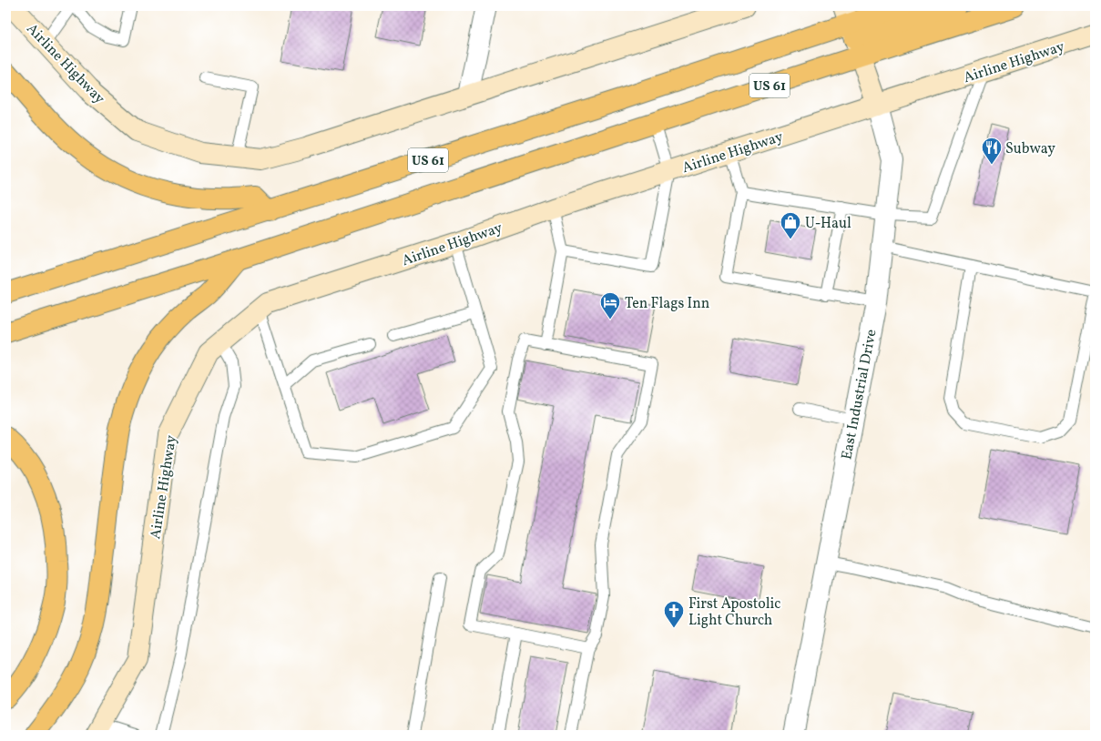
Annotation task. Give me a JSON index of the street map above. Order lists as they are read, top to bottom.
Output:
{
  "streets": {
    "highway": ["US 61"],
    "street": ["Airline Highway", "East Industrial Drive"]
  },
  "crossings": [
    ["Airline Highway", "East Industrial Drive"],
    ["US 61", "East Industrial Drive"]
  ],
  "places": {
    "restaurant": ["Subway"],
    "shop": ["U-Haul"],
    "hotel": ["Ten Flags Inn"],
    "church": ["First Apostolic Light Church"]
  }
}
